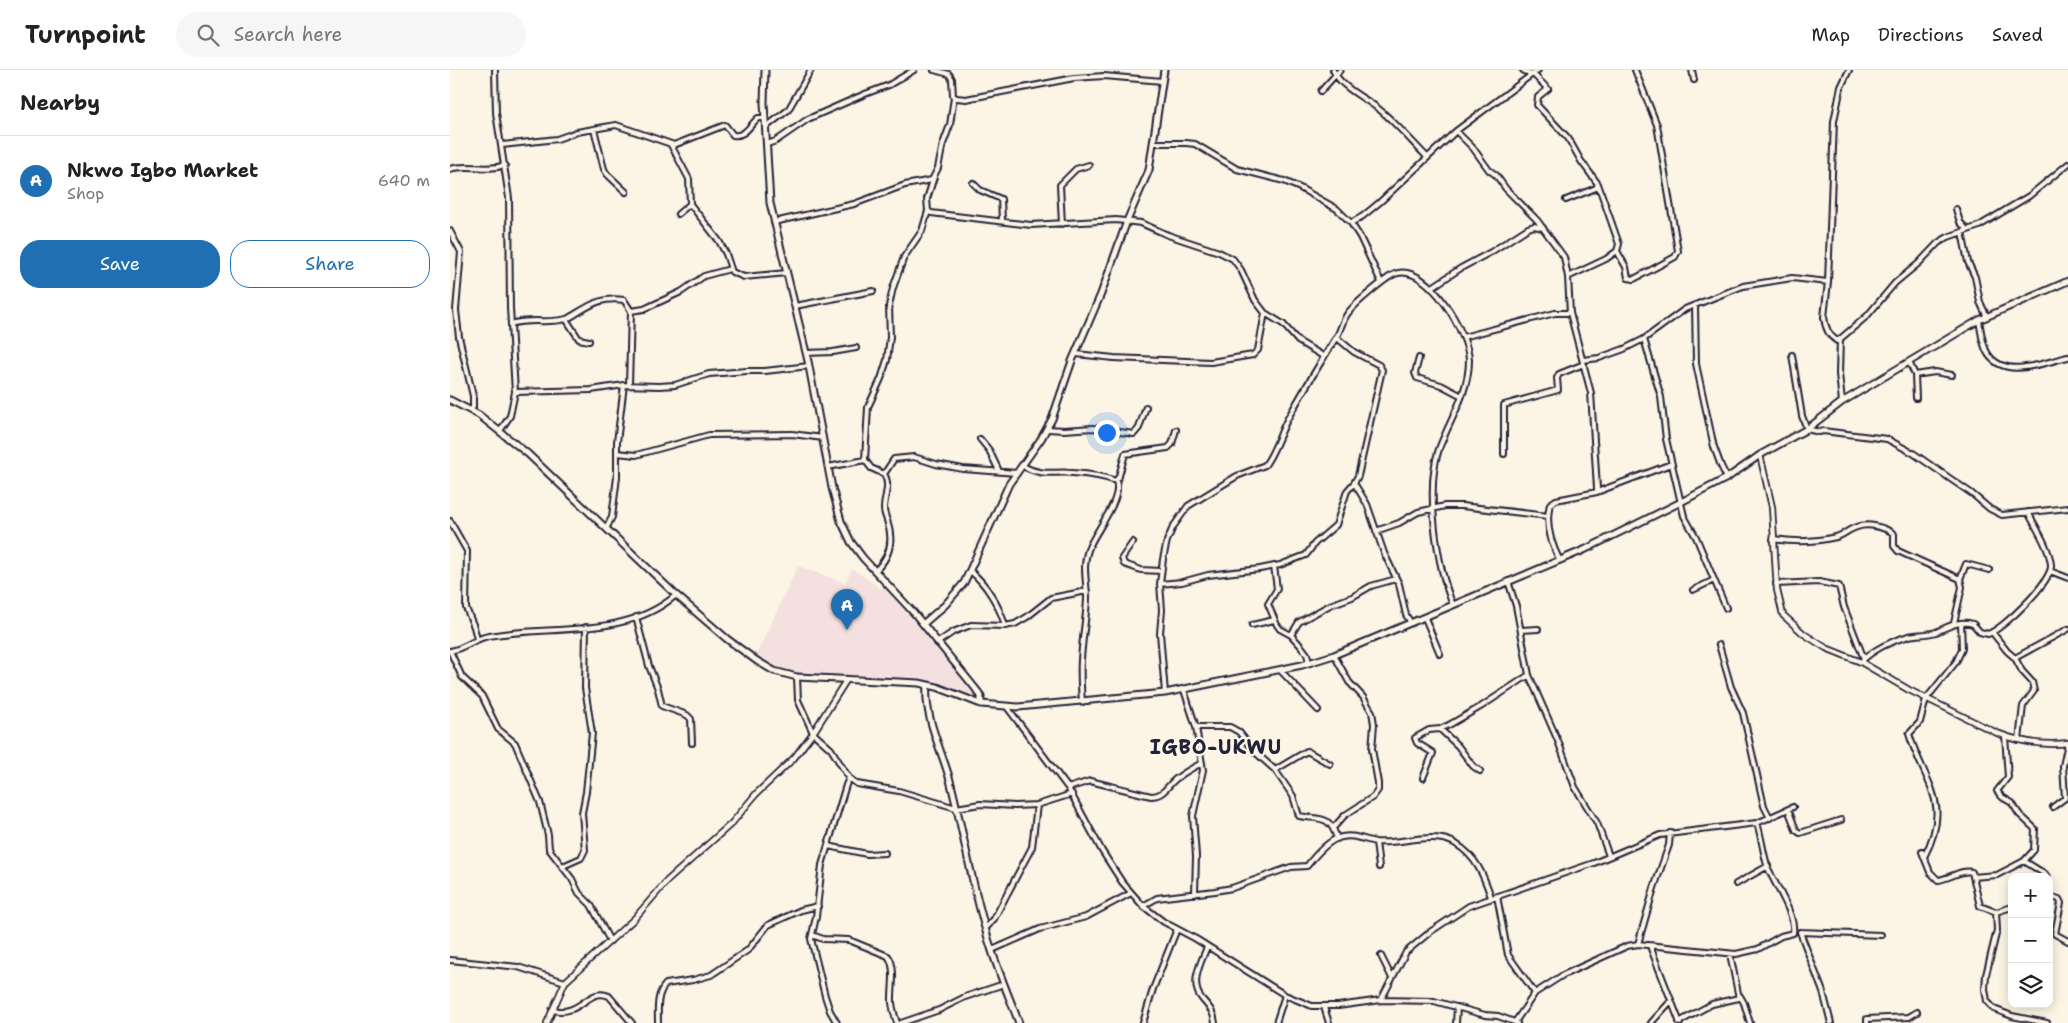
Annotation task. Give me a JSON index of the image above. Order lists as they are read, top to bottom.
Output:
{
  "districts": ["IGBO-UKWU"],
  "page": {
    "header": "Turnpoint",
    "search": "Search here",
    "nav": ["Map", "Directions", "Saved"],
    "heading": "Nearby",
    "list": [
      {
        "mark": "A",
        "name": "Nkwo Igbo Market",
        "note": "Shop",
        "value": "640 m"
      }
    ],
    "buttons": ["Save", "Share"],
    "pins": "A",
    "map_buttons": ["+", "−"]
  }
}
